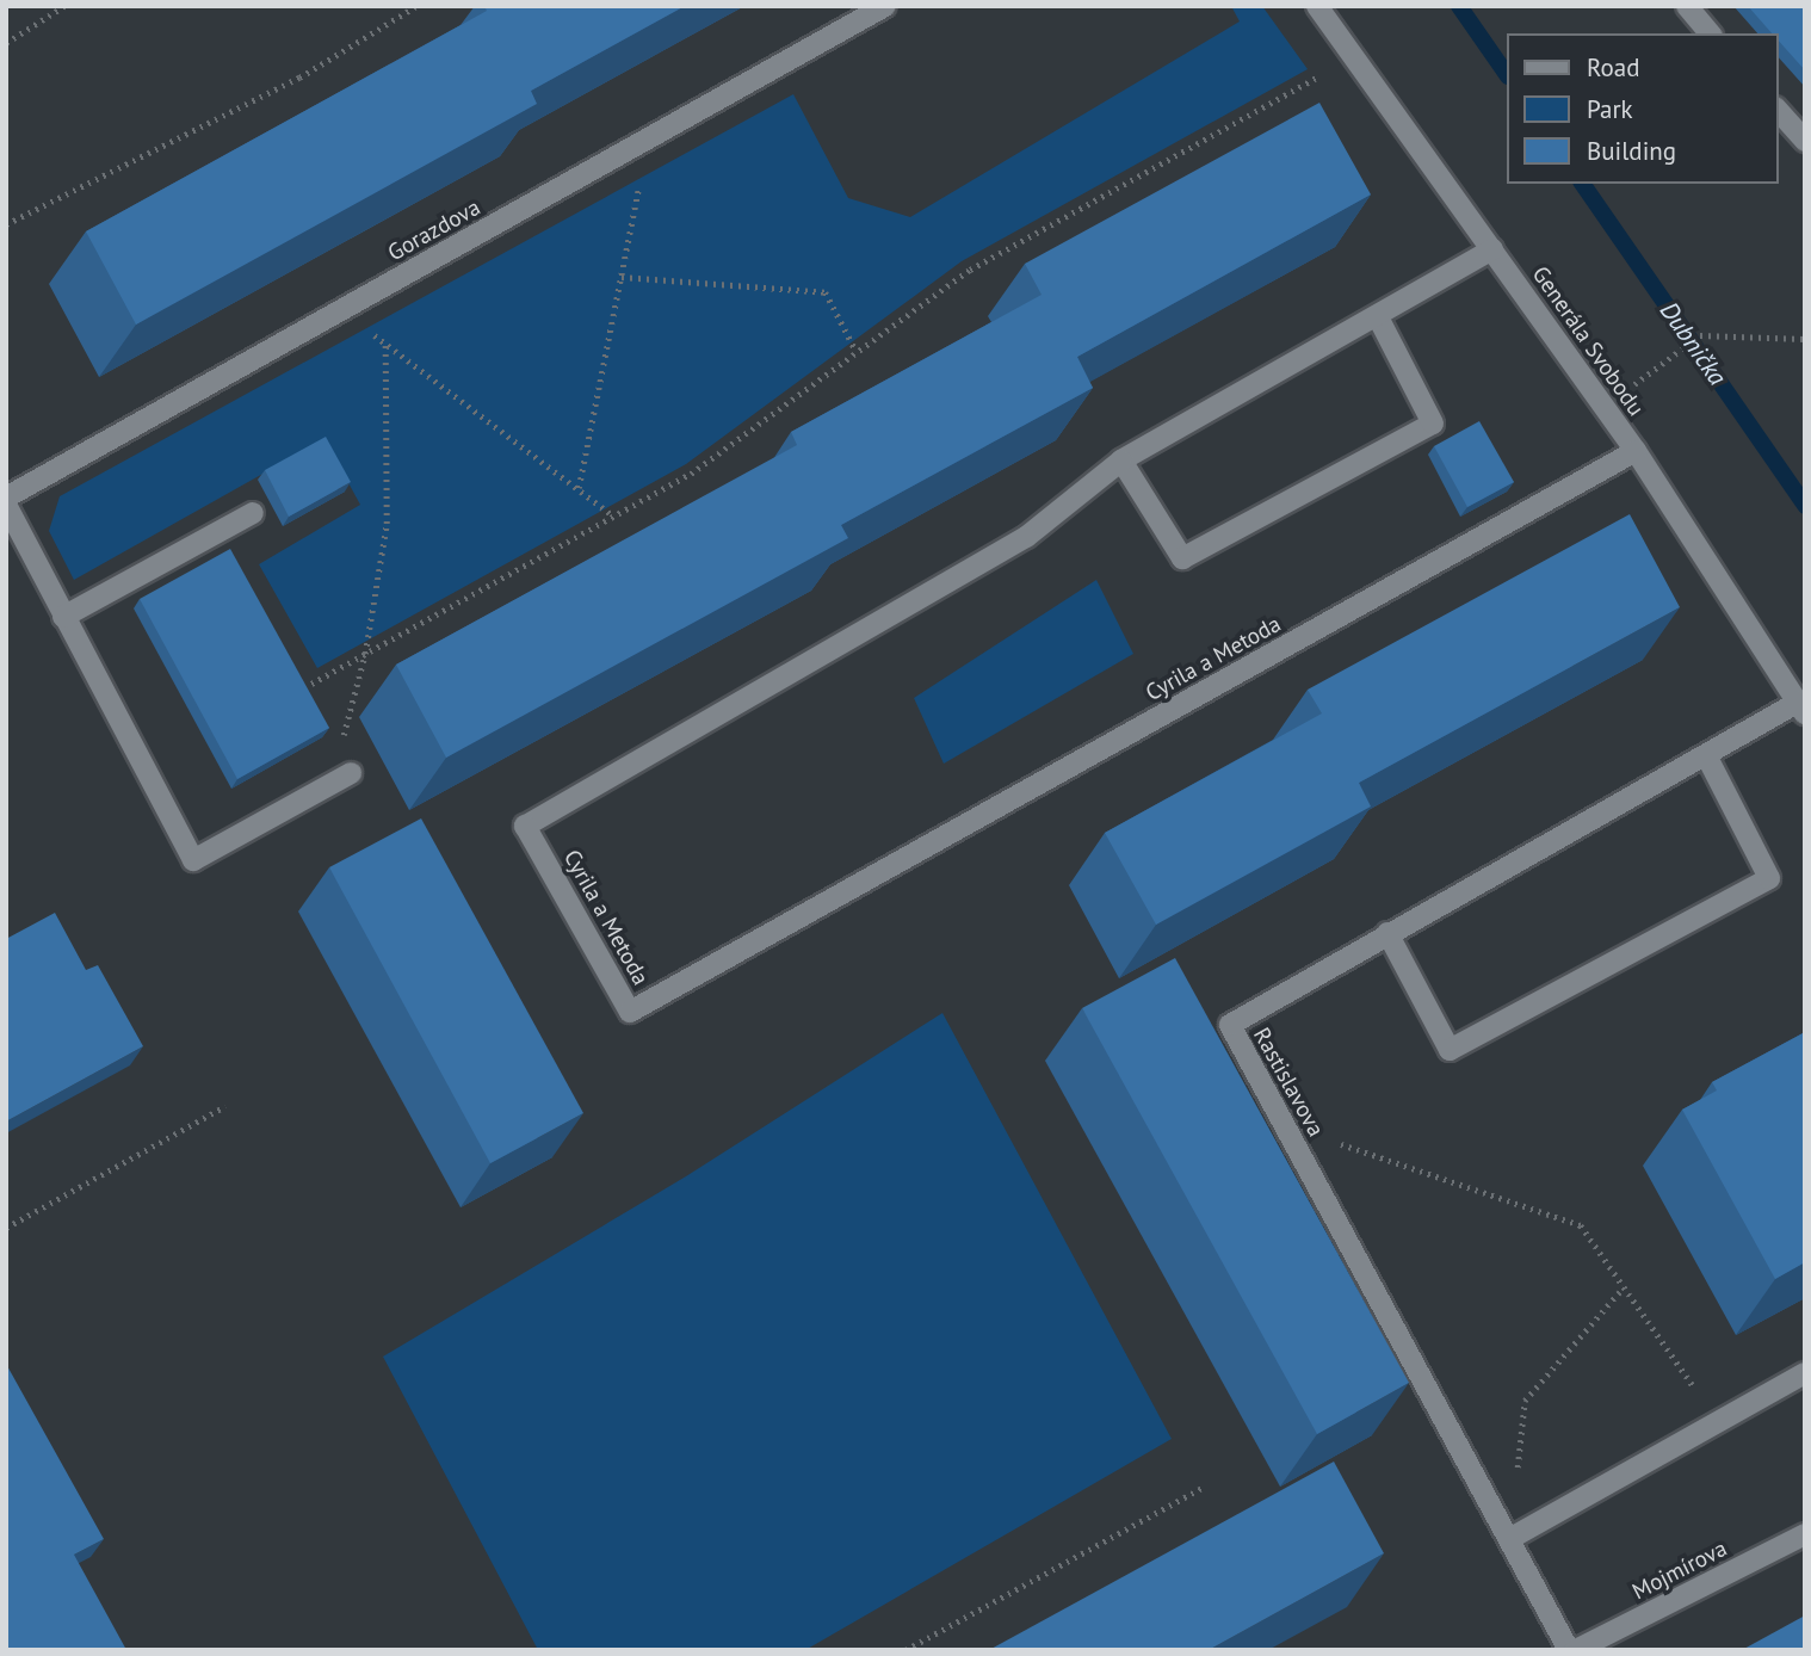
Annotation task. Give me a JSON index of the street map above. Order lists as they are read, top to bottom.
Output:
{
  "streets": {
    "street": [
      "Gorazdova",
      "Generála Svobodu",
      "Cyrila a Metoda",
      "Rastislavova",
      "Mojmírova"
    ]
  },
  "crossings": [
    ["Generála Svobodu", "Cyrila a Metoda"],
    ["Generála Svobodu", "Rastislavova"]
  ],
  "water": ["Dubnička"],
  "legend": ["Road", "Park", "Building"]
}
